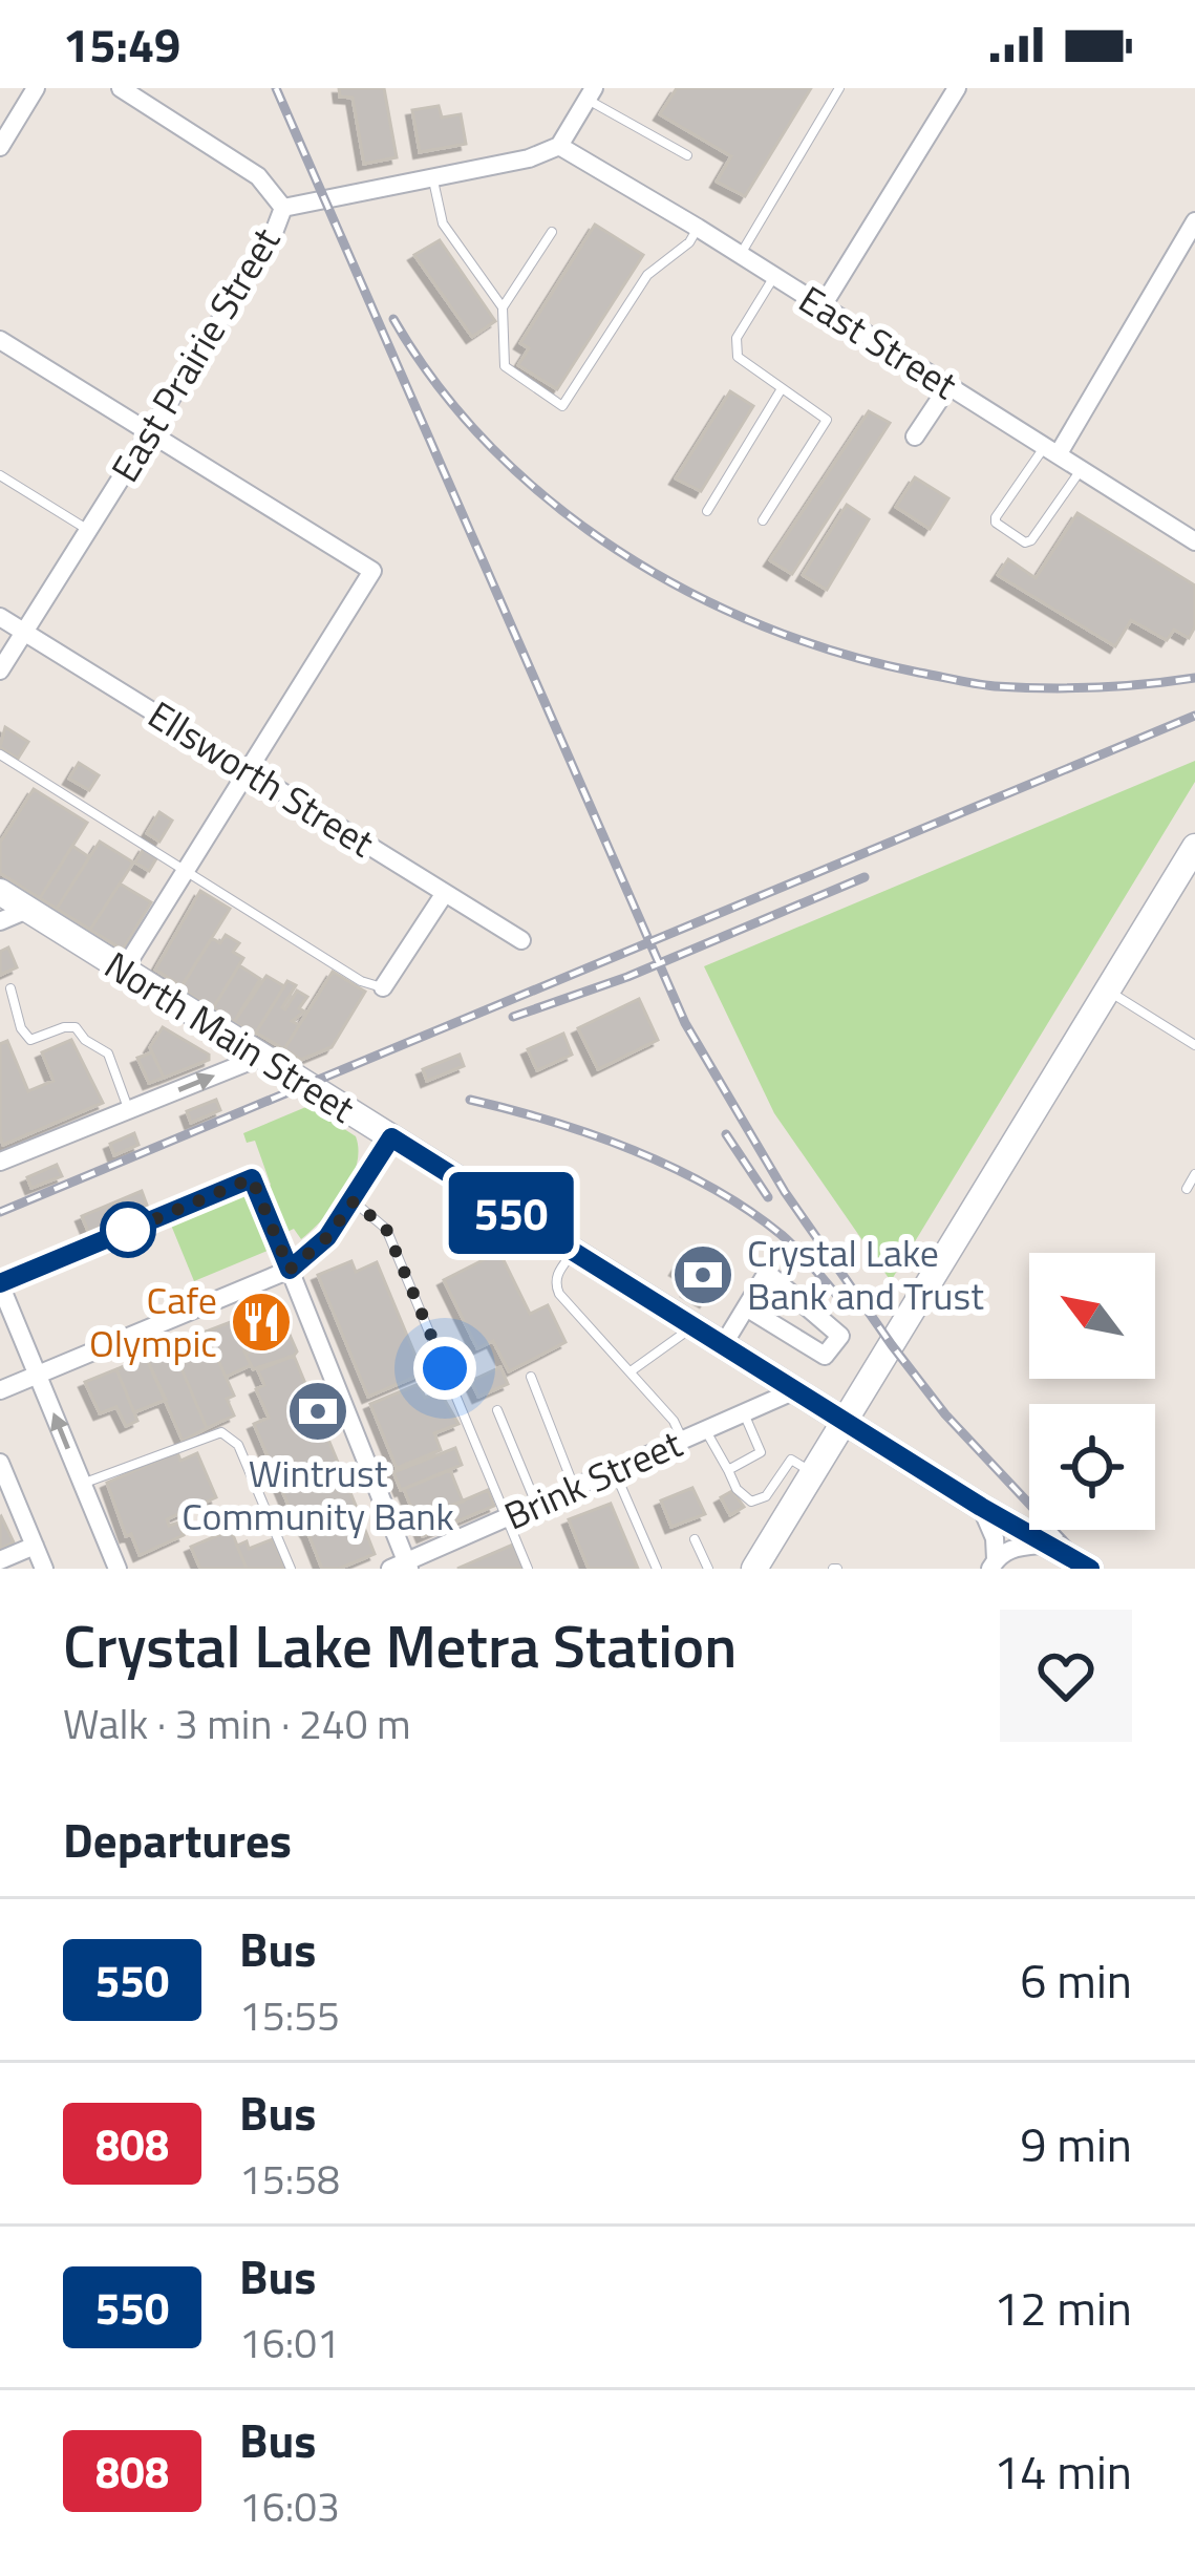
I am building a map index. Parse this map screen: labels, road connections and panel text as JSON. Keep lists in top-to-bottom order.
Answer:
{
  "streets": {
    "street": [
      "East Street",
      "East Prairie Street",
      "Ellsworth Street",
      "North Main Street",
      "Brink Street"
    ]
  },
  "crossings": [
    ["East Street", "East Prairie Street"],
    ["East Prairie Street", "Ellsworth Street"],
    ["North Main Street", "Brink Street"]
  ],
  "places": {
    "bank": ["Crystal Lake Bank and Trust", "Wintrust Community Bank"],
    "restaurant": ["Cafe Olympic"]
  },
  "lines": ["bus line 550"],
  "north": "top left",
  "page": {
    "status": "15:49",
    "on_map": "550",
    "heading": [
      ["Crystal Lake Metra Station", "Walk · 3 min · 240 m"],
      "Departures"
    ],
    "list": [
      {
        "mark": "550",
        "name": "Bus",
        "note": "15:55",
        "value": "6 min"
      },
      {
        "mark": "808",
        "name": "Bus",
        "note": "15:58",
        "value": "9 min"
      },
      {
        "mark": "550",
        "name": "Bus",
        "note": "16:01",
        "value": "12 min"
      },
      {
        "mark": "808",
        "name": "Bus",
        "note": "16:03",
        "value": "14 min"
      }
    ]
  }
}
